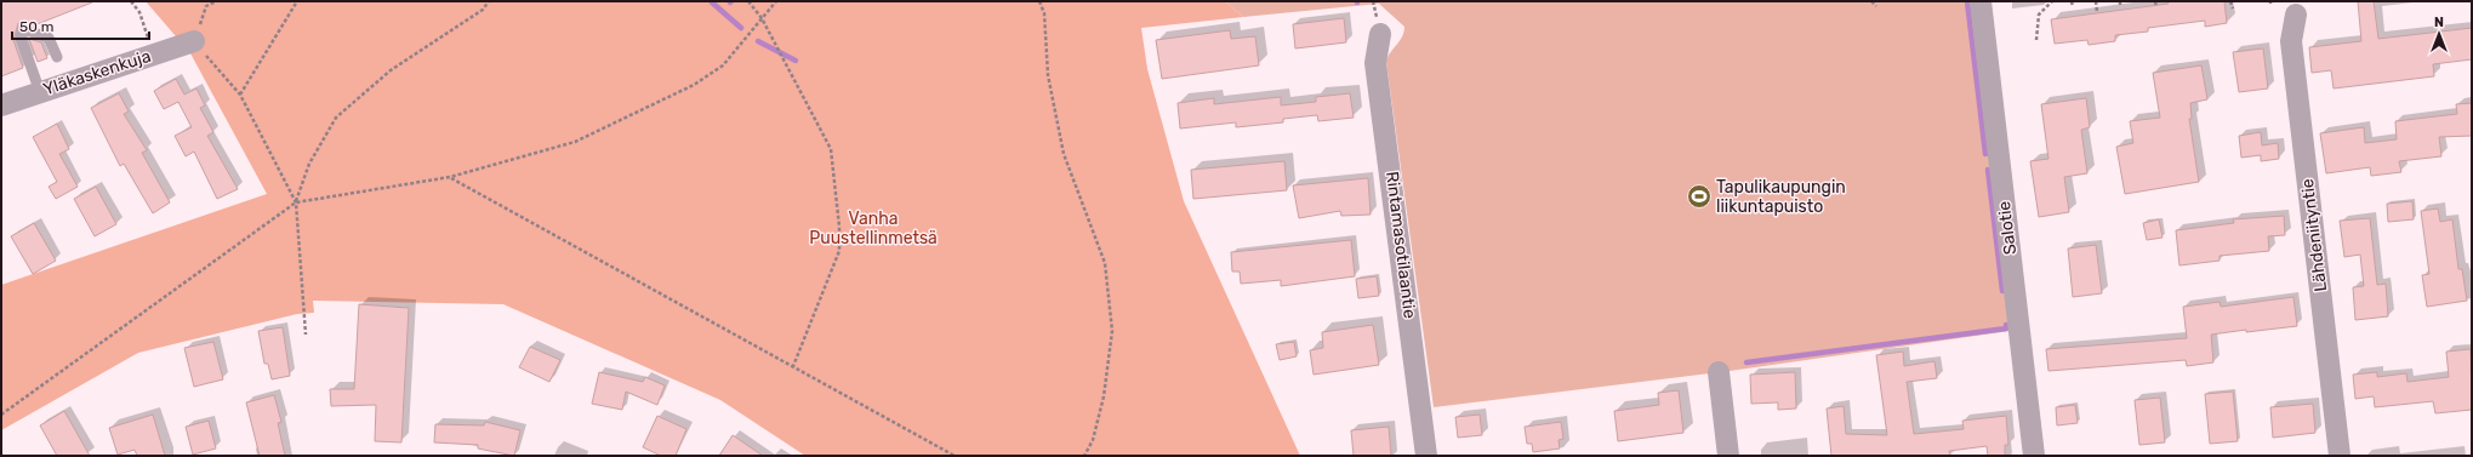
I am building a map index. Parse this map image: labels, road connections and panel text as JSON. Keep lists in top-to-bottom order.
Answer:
{
  "streets": {
    "street": [
      "Yläkaskenkuja",
      "Salotie",
      "Lähdeniityntie",
      "Rintamasotilaantie"
    ]
  },
  "parks": ["Vanha Puustellinmetsä"],
  "places": {
    "sports": ["Tapulikaupungin liikuntapuisto"]
  },
  "scale_bar": "50 m",
  "north": "top"
}
